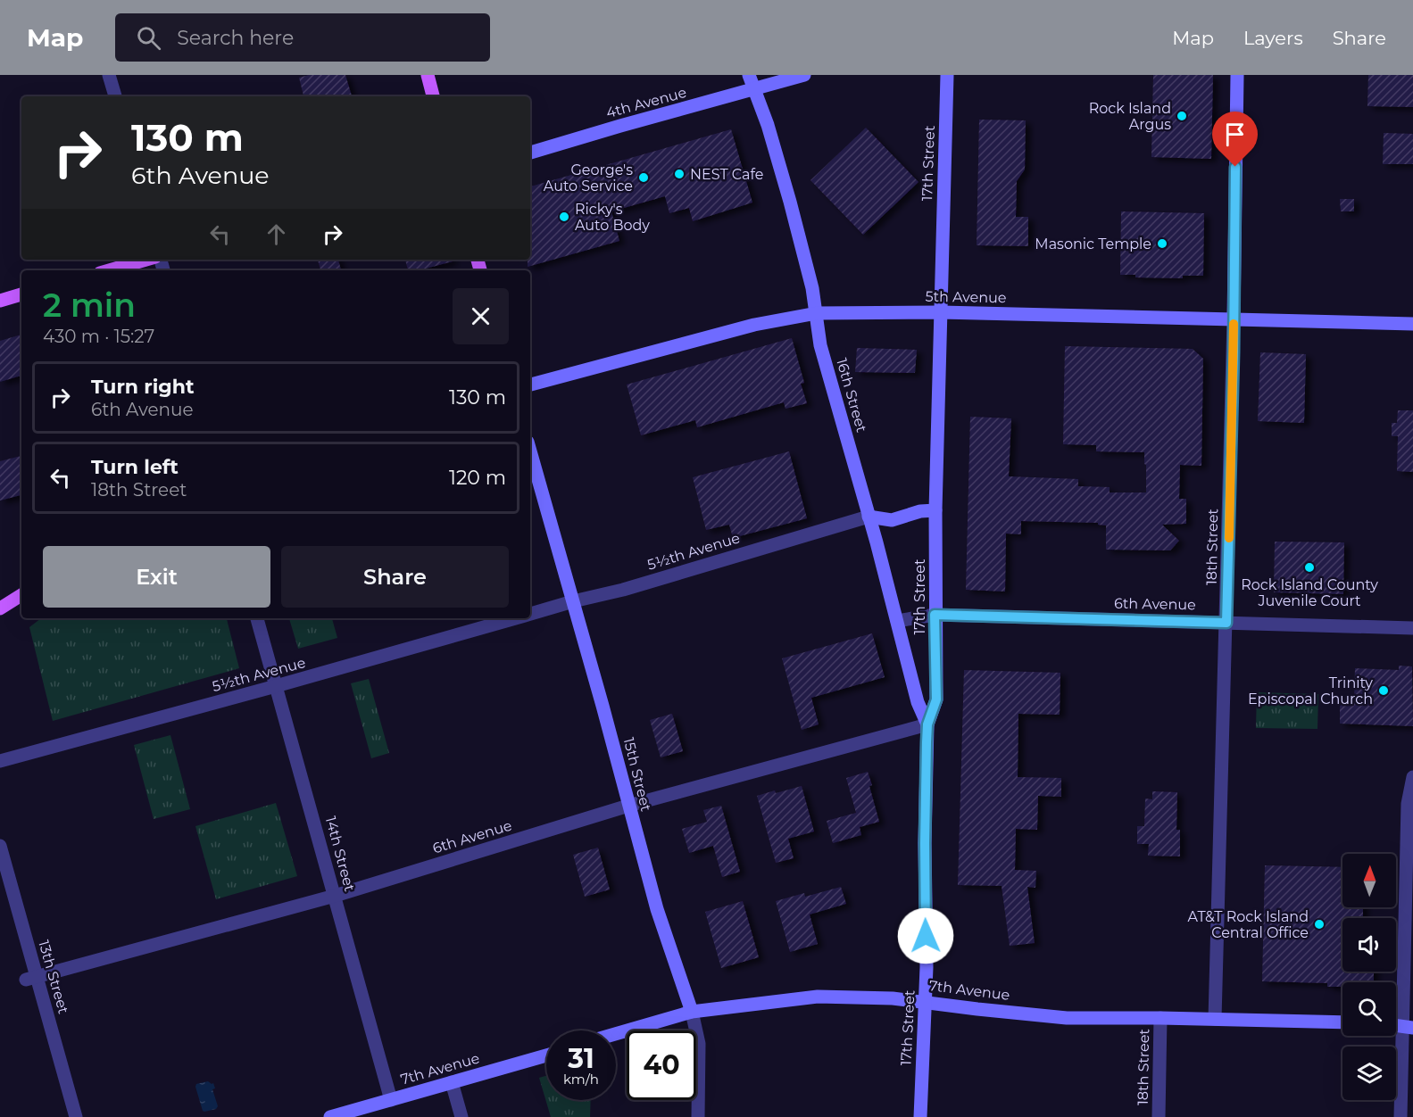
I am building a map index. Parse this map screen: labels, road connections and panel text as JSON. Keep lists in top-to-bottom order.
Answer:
{
  "streets": {
    "street": [
      "4th Avenue",
      "17th Street",
      "5th Avenue",
      "16th Street",
      "18th Street",
      "5½th Avenue",
      "6th Avenue",
      "15th Street",
      "14th Street",
      "13th Street",
      "7th Avenue"
    ]
  },
  "crossings": [
    ["4th Avenue", "16th Street"],
    ["17th Street", "5th Avenue"],
    ["17th Street", "16th Street"],
    ["17th Street", "6th Avenue"],
    ["17th Street", "7th Avenue"],
    ["5th Avenue", "16th Street"],
    ["5th Avenue", "18th Street"],
    ["16th Street", "5½th Avenue"],
    ["16th Street", "6th Avenue"],
    ["18th Street", "6th Avenue"],
    ["18th Street", "7th Avenue"],
    ["5½th Avenue", "15th Street"],
    ["5½th Avenue", "14th Street"],
    ["6th Avenue", "15th Street"],
    ["6th Avenue", "14th Street"],
    ["6th Avenue", "13th Street"],
    ["15th Street", "7th Avenue"],
    ["14th Street", "7th Avenue"]
  ],
  "places": [
    "Rock Island Argus",
    "NEST Cafe",
    "George's Auto Service",
    "Ricky's Auto Body",
    "Masonic Temple",
    "Rock Island County Juvenile Court",
    "Trinity Episcopal Church",
    "AT&T Rock Island Central Office"
  ],
  "north": "top",
  "page": {
    "header": "Map",
    "search": "Search here",
    "nav": ["Map", "Layers", "Share"],
    "turn": ["130 m", "6th Avenue"],
    "heading": ["2 min", "430 m · 15:27"],
    "list": [
      {
        "name": "Turn right",
        "note": "6th Avenue",
        "value": "130 m"
      },
      {
        "name": "Turn left",
        "note": "18th Street",
        "value": "120 m"
      }
    ],
    "buttons": ["Exit", "Share"],
    "speed": "31 km/h",
    "limit": "40"
  }
}
